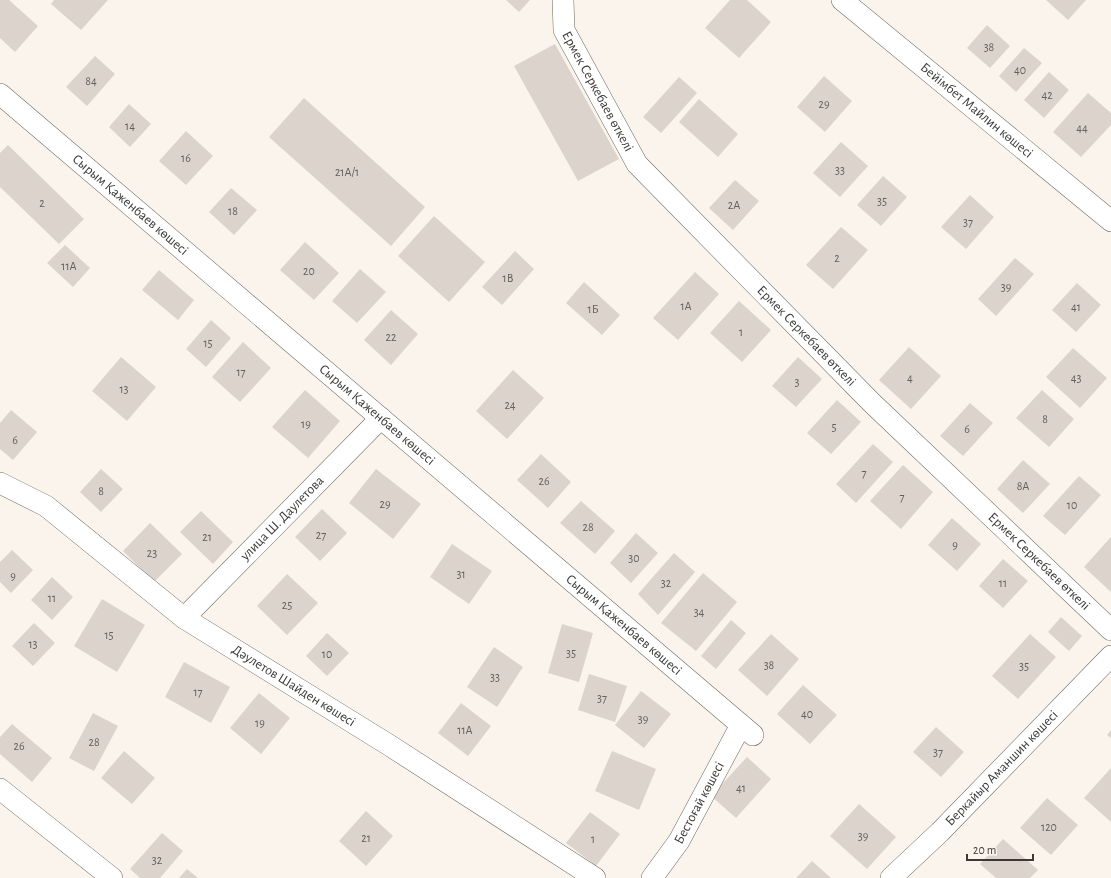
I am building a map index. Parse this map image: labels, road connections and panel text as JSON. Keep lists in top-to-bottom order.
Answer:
{
  "streets": {
    "street": [
      "Ермек Серкебаев өткелі",
      "Бейімбет Майлин көшесі",
      "Сырым Қаженбаев көшесі",
      "улица Ш. Даулетова",
      "Дәулетов Шайден көшесі",
      "Беркайыр Аманшин көшесі",
      "Бестоғай көшесі"
    ]
  },
  "crossings": [
    ["Сырым Қаженбаев көшесі", "улица Ш. Даулетова"],
    ["Сырым Қаженбаев көшесі", "Бестоғай көшесі"],
    ["улица Ш. Даулетова", "Дәулетов Шайден көшесі"]
  ],
  "house_numbers": [
    "38",
    "40",
    "84",
    "42",
    "29",
    "14",
    "44",
    "16",
    "33",
    "21А/1",
    "35",
    "2",
    "2А",
    "18",
    "37",
    "2",
    "11А",
    "20",
    "1В",
    "39",
    "1А",
    "41",
    "1Б",
    "1",
    "22",
    "15",
    "17",
    "4",
    "43",
    "3",
    "13",
    "24",
    "8",
    "19",
    "5",
    "6",
    "6",
    "7",
    "26",
    "8А",
    "8",
    "7",
    "29",
    "10",
    "28",
    "27",
    "21",
    "9",
    "23",
    "30",
    "31",
    "9",
    "32",
    "11",
    "11",
    "25",
    "34",
    "15",
    "13",
    "35",
    "10",
    "38",
    "35",
    "33",
    "17",
    "37",
    "40",
    "39",
    "19",
    "11А",
    "28",
    "26",
    "37",
    "41",
    "120",
    "39",
    "21",
    "1",
    "32"
  ],
  "scale_bar": "20 m"
}
